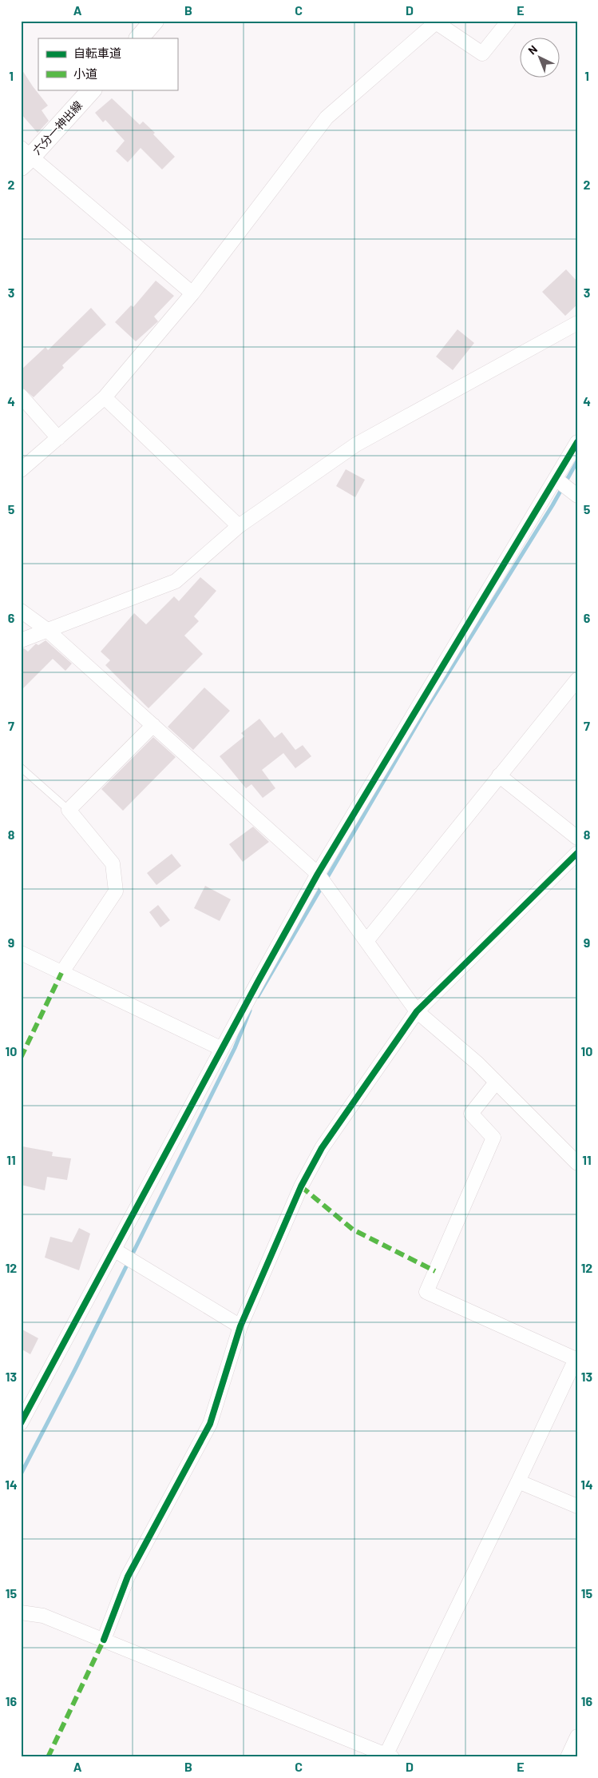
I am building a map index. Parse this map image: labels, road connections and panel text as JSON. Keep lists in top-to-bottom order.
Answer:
{
  "streets": {
    "main road": ["六分一神出線"]
  },
  "legend": ["自転車道", "小道"],
  "north": "top left",
  "grid": {
    "columns": [
      "A",
      "B",
      "C",
      "D",
      "E"
    ],
    "rows": [
      "1",
      "2",
      "3",
      "4",
      "5",
      "6",
      "7",
      "8",
      "9",
      "10",
      "11",
      "12",
      "13",
      "14",
      "15",
      "16"
    ]
  }
}
